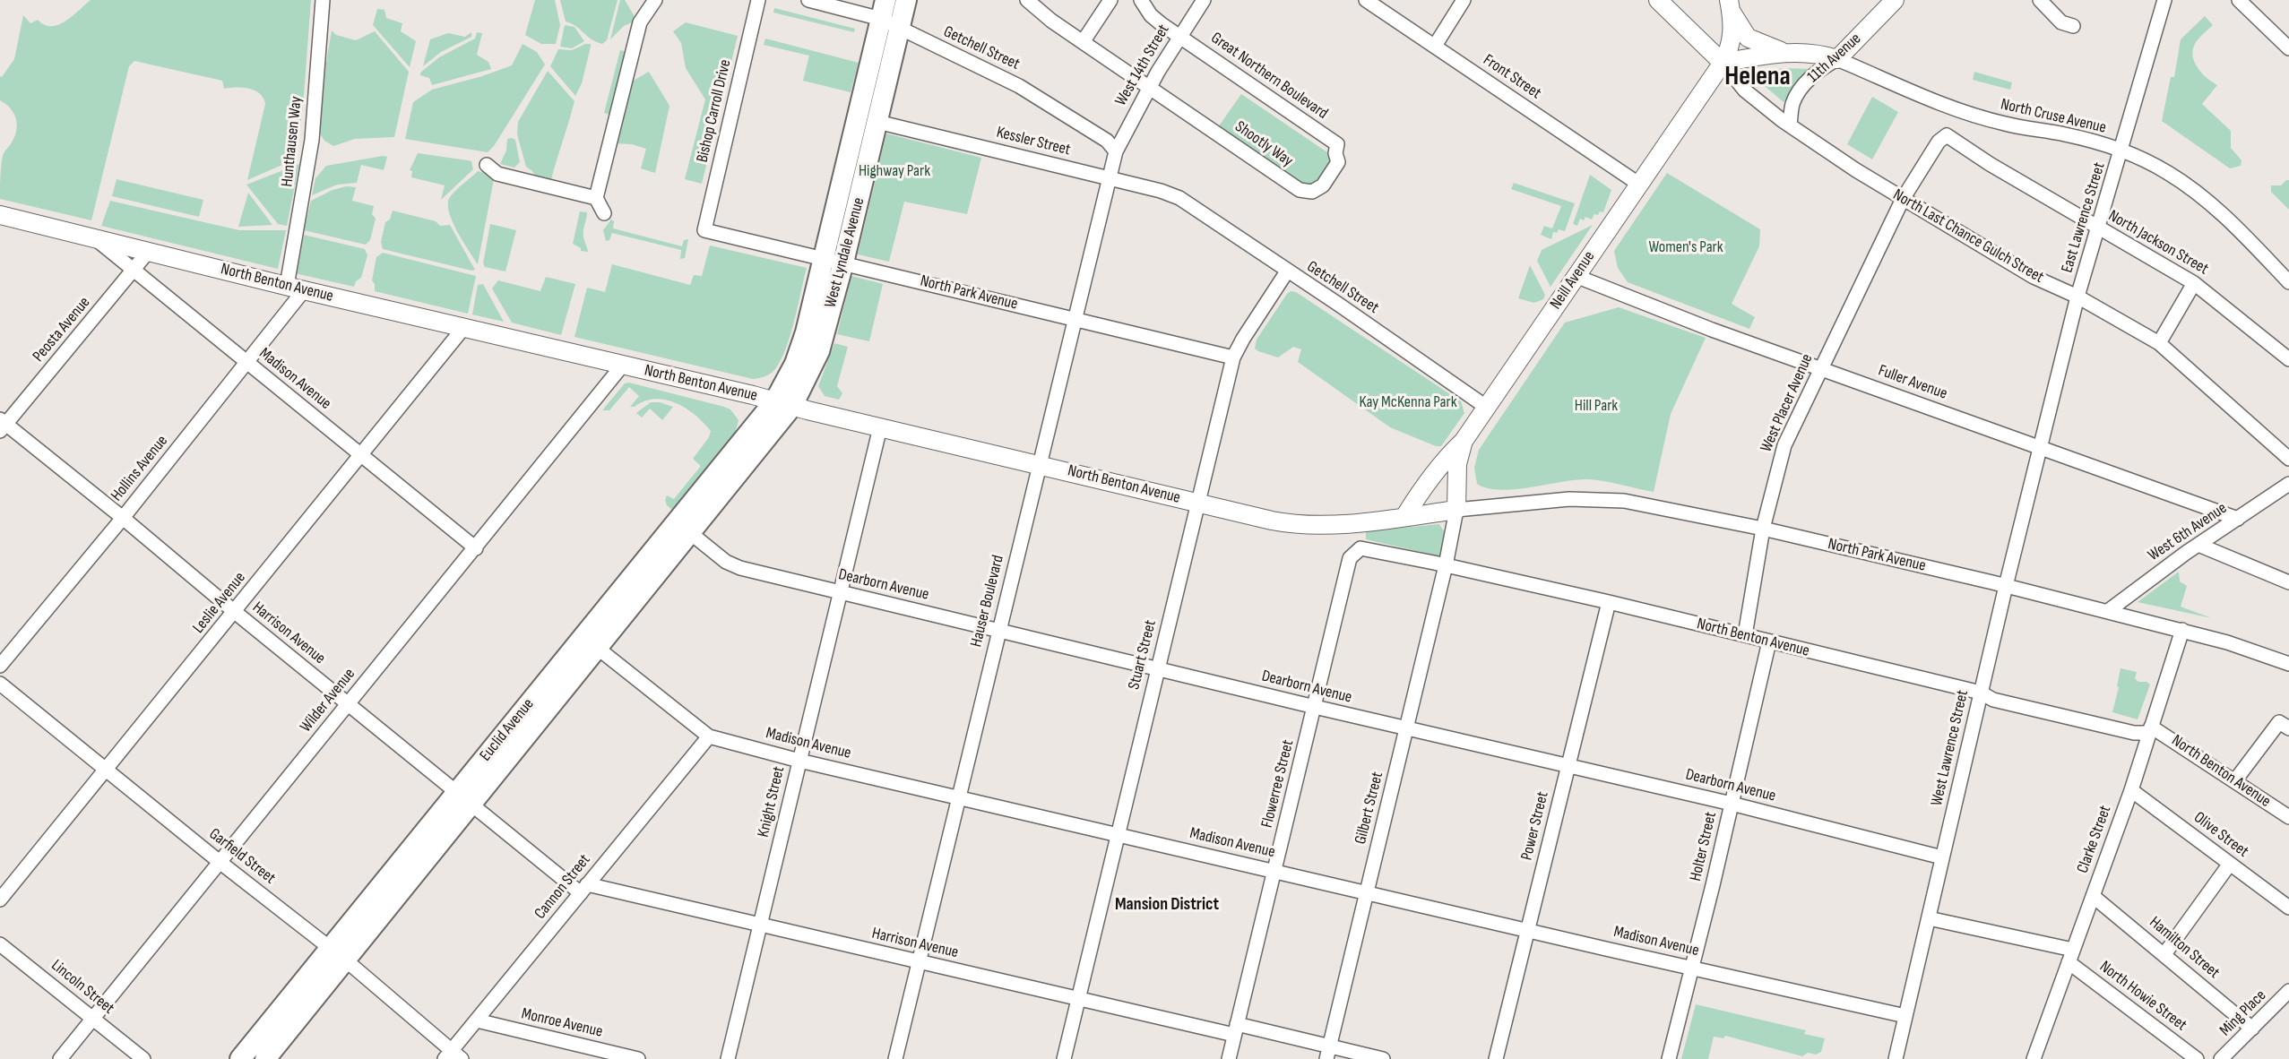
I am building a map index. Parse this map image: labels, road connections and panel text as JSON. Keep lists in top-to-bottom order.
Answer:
{
  "streets": {
    "highway": ["West Lyndale Avenue", "Euclid Avenue"],
    "main road": [
      "11th Avenue",
      "North Last Chance Gulch Street",
      "Neill Avenue",
      "North Benton Avenue",
      "North Park Avenue"
    ],
    "street": [
      "Getchell Street",
      "West 14th Street",
      "Great Northern Boulevard",
      "Front Street",
      "Bishop Carroll Drive",
      "North Cruse Avenue",
      "Hunthausen Way",
      "Kessler Street",
      "Shootly Way",
      "East Lawrence Street",
      "North Jackson Street",
      "Peosta Avenue",
      "Madison Avenue",
      "Fuller Avenue",
      "West Placer Avenue",
      "Hollins Avenue",
      "West 6th Avenue",
      "Dearborn Avenue",
      "Hauser Boulevard",
      "Leslie Avenue",
      "Harrison Avenue",
      "Stuart Street",
      "Wilder Avenue",
      "West Lawrence Street",
      "Flowerree Street",
      "Knight Street",
      "Gilbert Street",
      "Power Street",
      "Olive Street",
      "Clarke Street",
      "Holter Street",
      "Garfield Street",
      "Cannon Street",
      "Hamilton Street",
      "Lincoln Street",
      "North Howie Street",
      "Ming Place",
      "Monroe Avenue"
    ]
  },
  "crossings": [
    ["Getchell Street", "West 14th Street"],
    ["Getchell Street", "Kessler Street"],
    ["Getchell Street", "West Lyndale Avenue"],
    ["Getchell Street", "Neill Avenue"],
    ["Getchell Street", "Hauser Boulevard"],
    ["Getchell Street", "Stuart Street"],
    ["11th Avenue", "North Cruse Avenue"],
    ["11th Avenue", "North Last Chance Gulch Street"],
    ["West 14th Street", "Great Northern Boulevard"],
    ["West 14th Street", "Shootly Way"],
    ["West 14th Street", "Hauser Boulevard"],
    ["Great Northern Boulevard", "Shootly Way"],
    ["Front Street", "Neill Avenue"],
    ["Bishop Carroll Drive", "North Park Avenue"],
    ["North Cruse Avenue", "East Lawrence Street"],
    ["Hunthausen Way", "North Benton Avenue"],
    ["Hunthausen Way", "Hollins Avenue"],
    ["Kessler Street", "West Lyndale Avenue"],
    ["Kessler Street", "Hauser Boulevard"],
    ["East Lawrence Street", "North Last Chance Gulch Street"],
    ["East Lawrence Street", "North Jackson Street"],
    ["East Lawrence Street", "Fuller Avenue"],
    ["East Lawrence Street", "West Lawrence Street"],
    ["North Last Chance Gulch Street", "Neill Avenue"],
    ["North Last Chance Gulch Street", "West Placer Avenue"],
    ["North Jackson Street", "West Placer Avenue"],
    ["West Lyndale Avenue", "North Benton Avenue"],
    ["West Lyndale Avenue", "North Park Avenue"],
    ["West Lyndale Avenue", "Euclid Avenue"],
    ["Neill Avenue", "North Park Avenue"],
    ["Neill Avenue", "Fuller Avenue"],
    ["North Benton Avenue", "North Park Avenue"],
    ["North Benton Avenue", "Peosta Avenue"],
    ["North Benton Avenue", "Madison Avenue"],
    ["North Benton Avenue", "West Placer Avenue"],
    ["North Benton Avenue", "Hollins Avenue"],
    ["North Benton Avenue", "Hauser Boulevard"],
    ["North Benton Avenue", "Leslie Avenue"],
    ["North Benton Avenue", "Stuart Street"],
    ["North Benton Avenue", "Wilder Avenue"],
    ["North Benton Avenue", "Euclid Avenue"],
    ["North Benton Avenue", "West Lawrence Street"],
    ["North Benton Avenue", "Flowerree Street"],
    ["North Benton Avenue", "Knight Street"],
    ["North Benton Avenue", "Gilbert Street"],
    ["North Benton Avenue", "Power Street"],
    ["North Benton Avenue", "Clarke Street"],
    ["North Benton Avenue", "Holter Street"],
    ["North Park Avenue", "West Placer Avenue"],
    ["North Park Avenue", "West 6th Avenue"],
    ["North Park Avenue", "Hauser Boulevard"],
    ["North Park Avenue", "Stuart Street"],
    ["North Park Avenue", "West Lawrence Street"],
    ["North Park Avenue", "Clarke Street"],
    ["Peosta Avenue", "Madison Avenue"],
    ["Peosta Avenue", "Harrison Avenue"],
    ["Madison Avenue", "Hollins Avenue"],
    ["Madison Avenue", "Hauser Boulevard"],
    ["Madison Avenue", "Leslie Avenue"],
    ["Madison Avenue", "Stuart Street"],
    ["Madison Avenue", "Wilder Avenue"],
    ["Madison Avenue", "Euclid Avenue"],
    ["Madison Avenue", "West Lawrence Street"],
    ["Madison Avenue", "Flowerree Street"],
    ["Madison Avenue", "Knight Street"],
    ["Madison Avenue", "Gilbert Street"],
    ["Madison Avenue", "Power Street"],
    ["Madison Avenue", "Holter Street"],
    ["Madison Avenue", "Cannon Street"],
    ["Fuller Avenue", "West Placer Avenue"],
    ["Fuller Avenue", "West 6th Avenue"],
    ["Fuller Avenue", "West Lawrence Street"],
    ["Hollins Avenue", "Harrison Avenue"],
    ["Dearborn Avenue", "Hauser Boulevard"],
    ["Dearborn Avenue", "Stuart Street"],
    ["Dearborn Avenue", "Euclid Avenue"],
    ["Dearborn Avenue", "West Lawrence Street"],
    ["Dearborn Avenue", "Flowerree Street"],
    ["Dearborn Avenue", "Knight Street"],
    ["Dearborn Avenue", "Gilbert Street"],
    ["Dearborn Avenue", "Power Street"],
    ["Dearborn Avenue", "Holter Street"],
    ["Hauser Boulevard", "Harrison Avenue"],
    ["Leslie Avenue", "Harrison Avenue"],
    ["Leslie Avenue", "Garfield Street"],
    ["Harrison Avenue", "Stuart Street"],
    ["Harrison Avenue", "Wilder Avenue"],
    ["Harrison Avenue", "Euclid Avenue"],
    ["Harrison Avenue", "Flowerree Street"],
    ["Harrison Avenue", "Knight Street"],
    ["Harrison Avenue", "Gilbert Street"],
    ["Harrison Avenue", "Cannon Street"],
    ["Wilder Avenue", "Garfield Street"],
    ["Wilder Avenue", "Lincoln Street"],
    ["Euclid Avenue", "Garfield Street"],
    ["West Lawrence Street", "North Howie Street"],
    ["Olive Street", "Clarke Street"],
    ["Clarke Street", "Hamilton Street"],
    ["Clarke Street", "North Howie Street"],
    ["Garfield Street", "Cannon Street"],
    ["Cannon Street", "Monroe Avenue"],
    ["Hamilton Street", "Ming Place"]
  ],
  "districts": ["Helena", "Mansion District"],
  "parks": [
    "Highway Park",
    "Women's Park",
    "Kay McKenna Park",
    "Hill Park"
  ]
}
